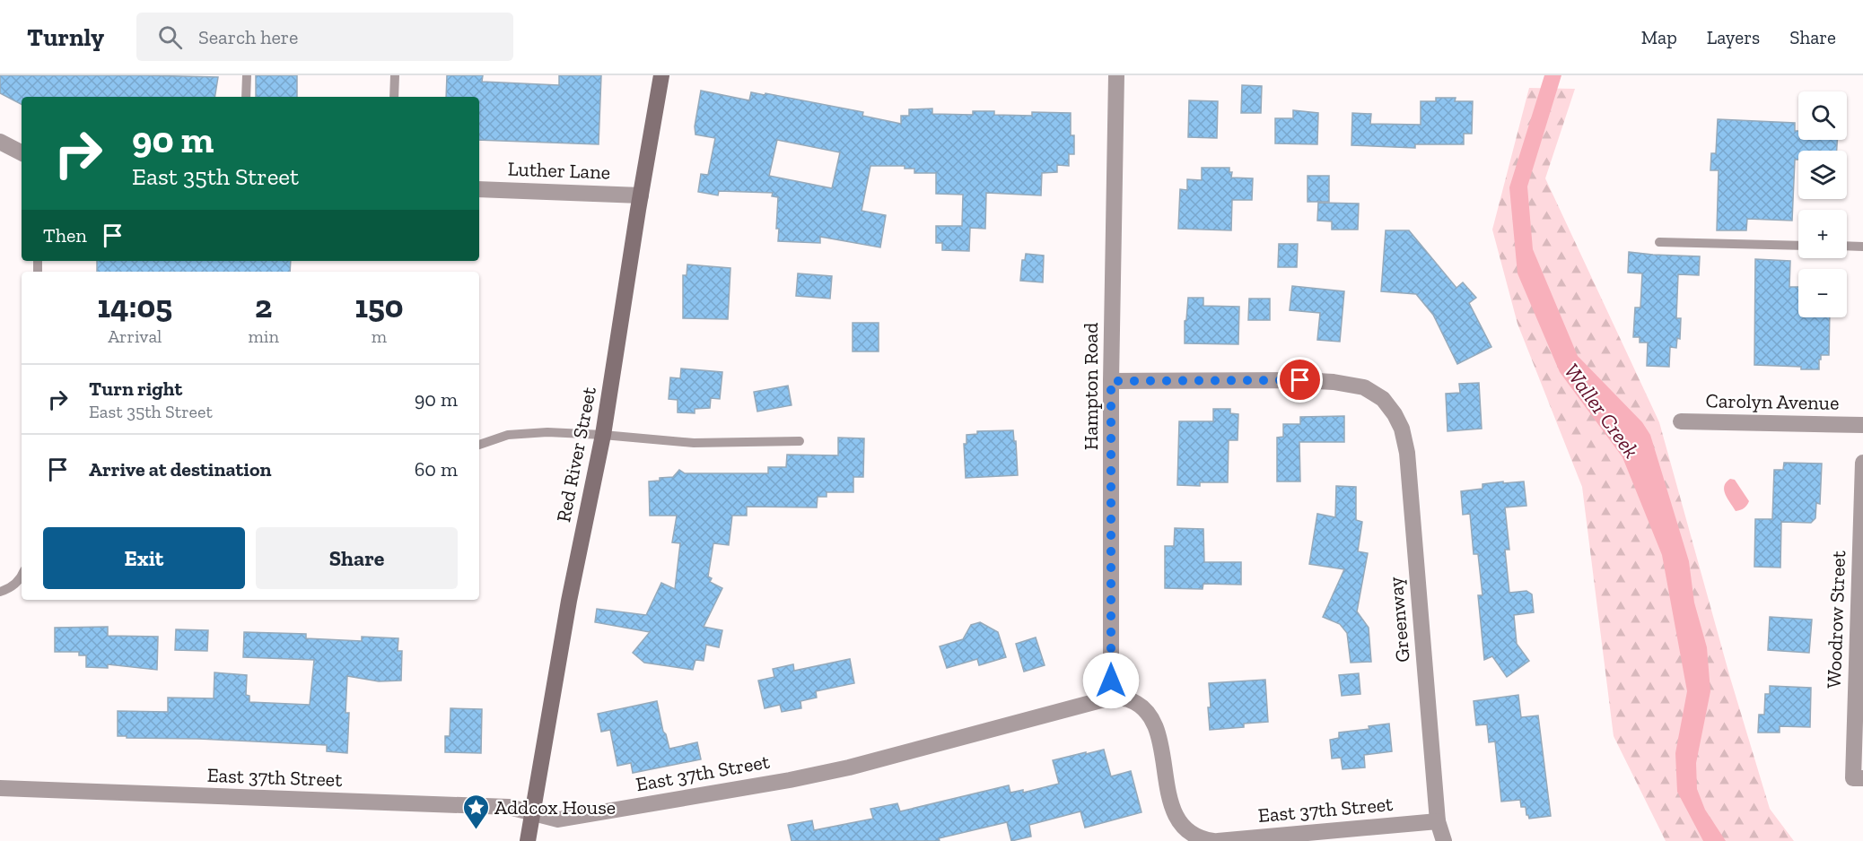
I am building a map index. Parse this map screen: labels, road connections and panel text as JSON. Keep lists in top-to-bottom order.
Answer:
{
  "streets": {
    "main road": ["Red River Street"],
    "street": [
      "Luther Lane",
      "Hampton Road",
      "Carolyn Avenue",
      "Greenway",
      "Woodrow Street",
      "East 37th Street"
    ]
  },
  "crossings": [
    ["Luther Lane", "Red River Street"],
    ["Hampton Road", "Greenway"],
    ["Hampton Road", "East 37th Street"],
    ["Red River Street", "East 37th Street"],
    ["Greenway", "East 37th Street"]
  ],
  "water": ["Waller Creek"],
  "places": {
    "place": ["Addcox House"]
  },
  "page": {
    "header": "Turnly",
    "search": "Search here",
    "nav": ["Map", "Layers", "Share"],
    "map_buttons": ["+", "−"],
    "turn": ["90 m", "East 35th Street"],
    "then": "Then",
    "eta": [
      "14:05",
      "Arrival",
      "2",
      "min",
      "150",
      "m"
    ],
    "list": [
      {
        "name": "Turn right",
        "note": "East 35th Street",
        "value": "90 m"
      },
      {
        "name": "Arrive at destination",
        "value": "60 m"
      }
    ],
    "buttons": ["Exit", "Share"]
  }
}
